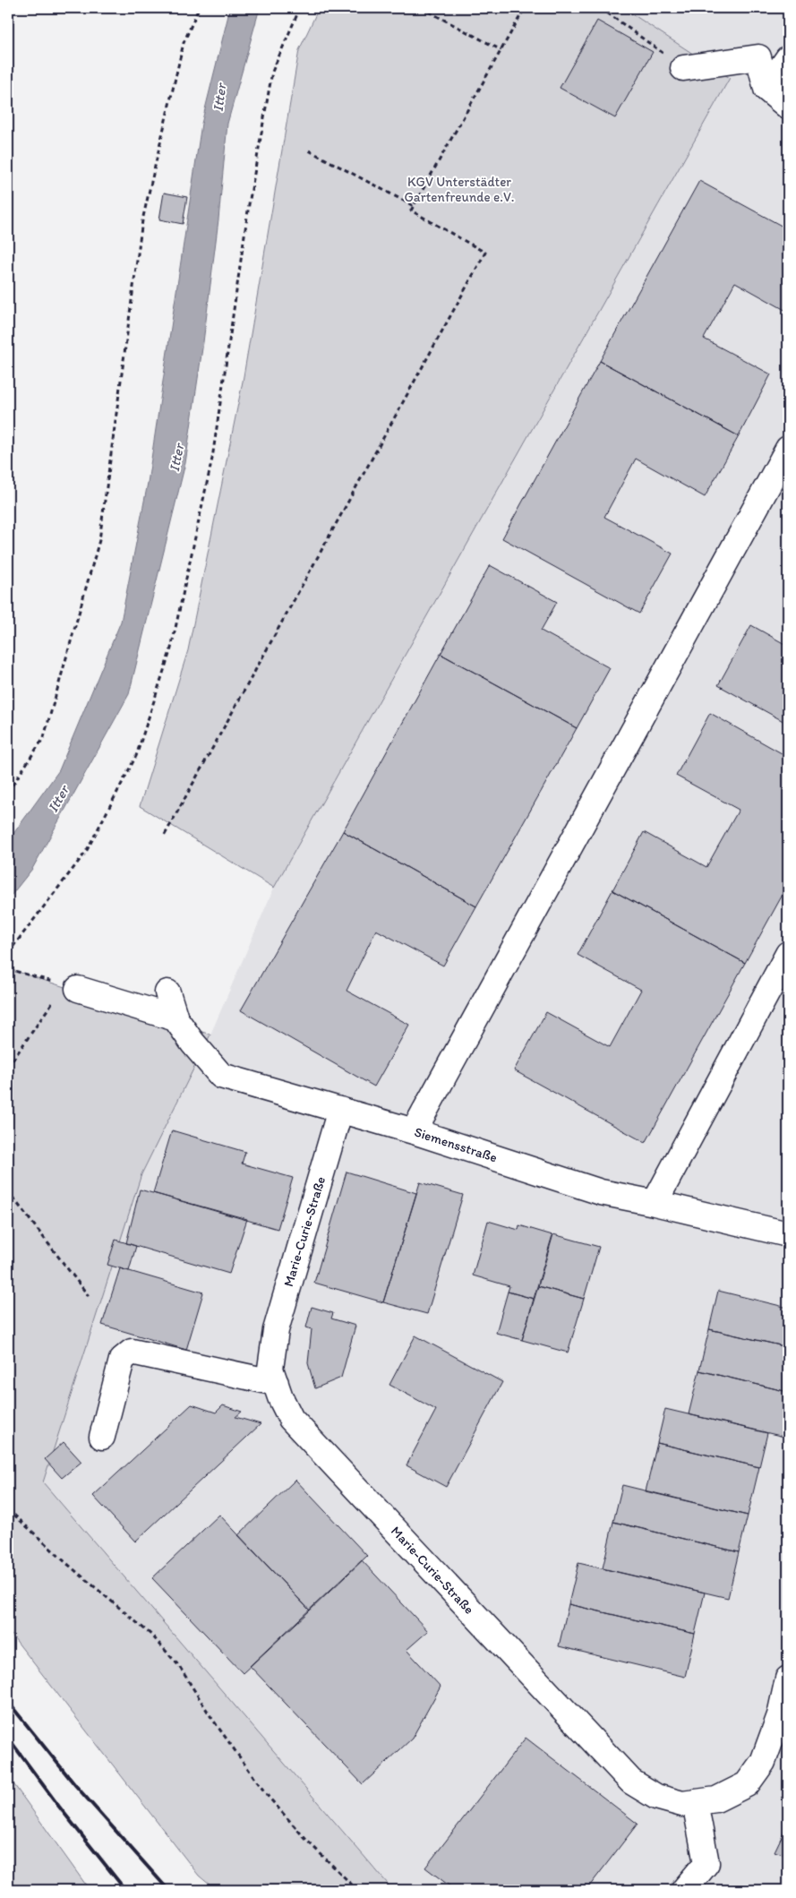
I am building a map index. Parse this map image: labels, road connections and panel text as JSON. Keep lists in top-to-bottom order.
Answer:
{
  "streets": {
    "street": ["Siemensstraße", "Marie-Curie-Straße"]
  },
  "crossings": [
    ["Siemensstraße", "Marie-Curie-Straße"]
  ],
  "water": ["Itter"],
  "parks": ["KGV Unterstädter Gartenfreunde e.V."]
}
